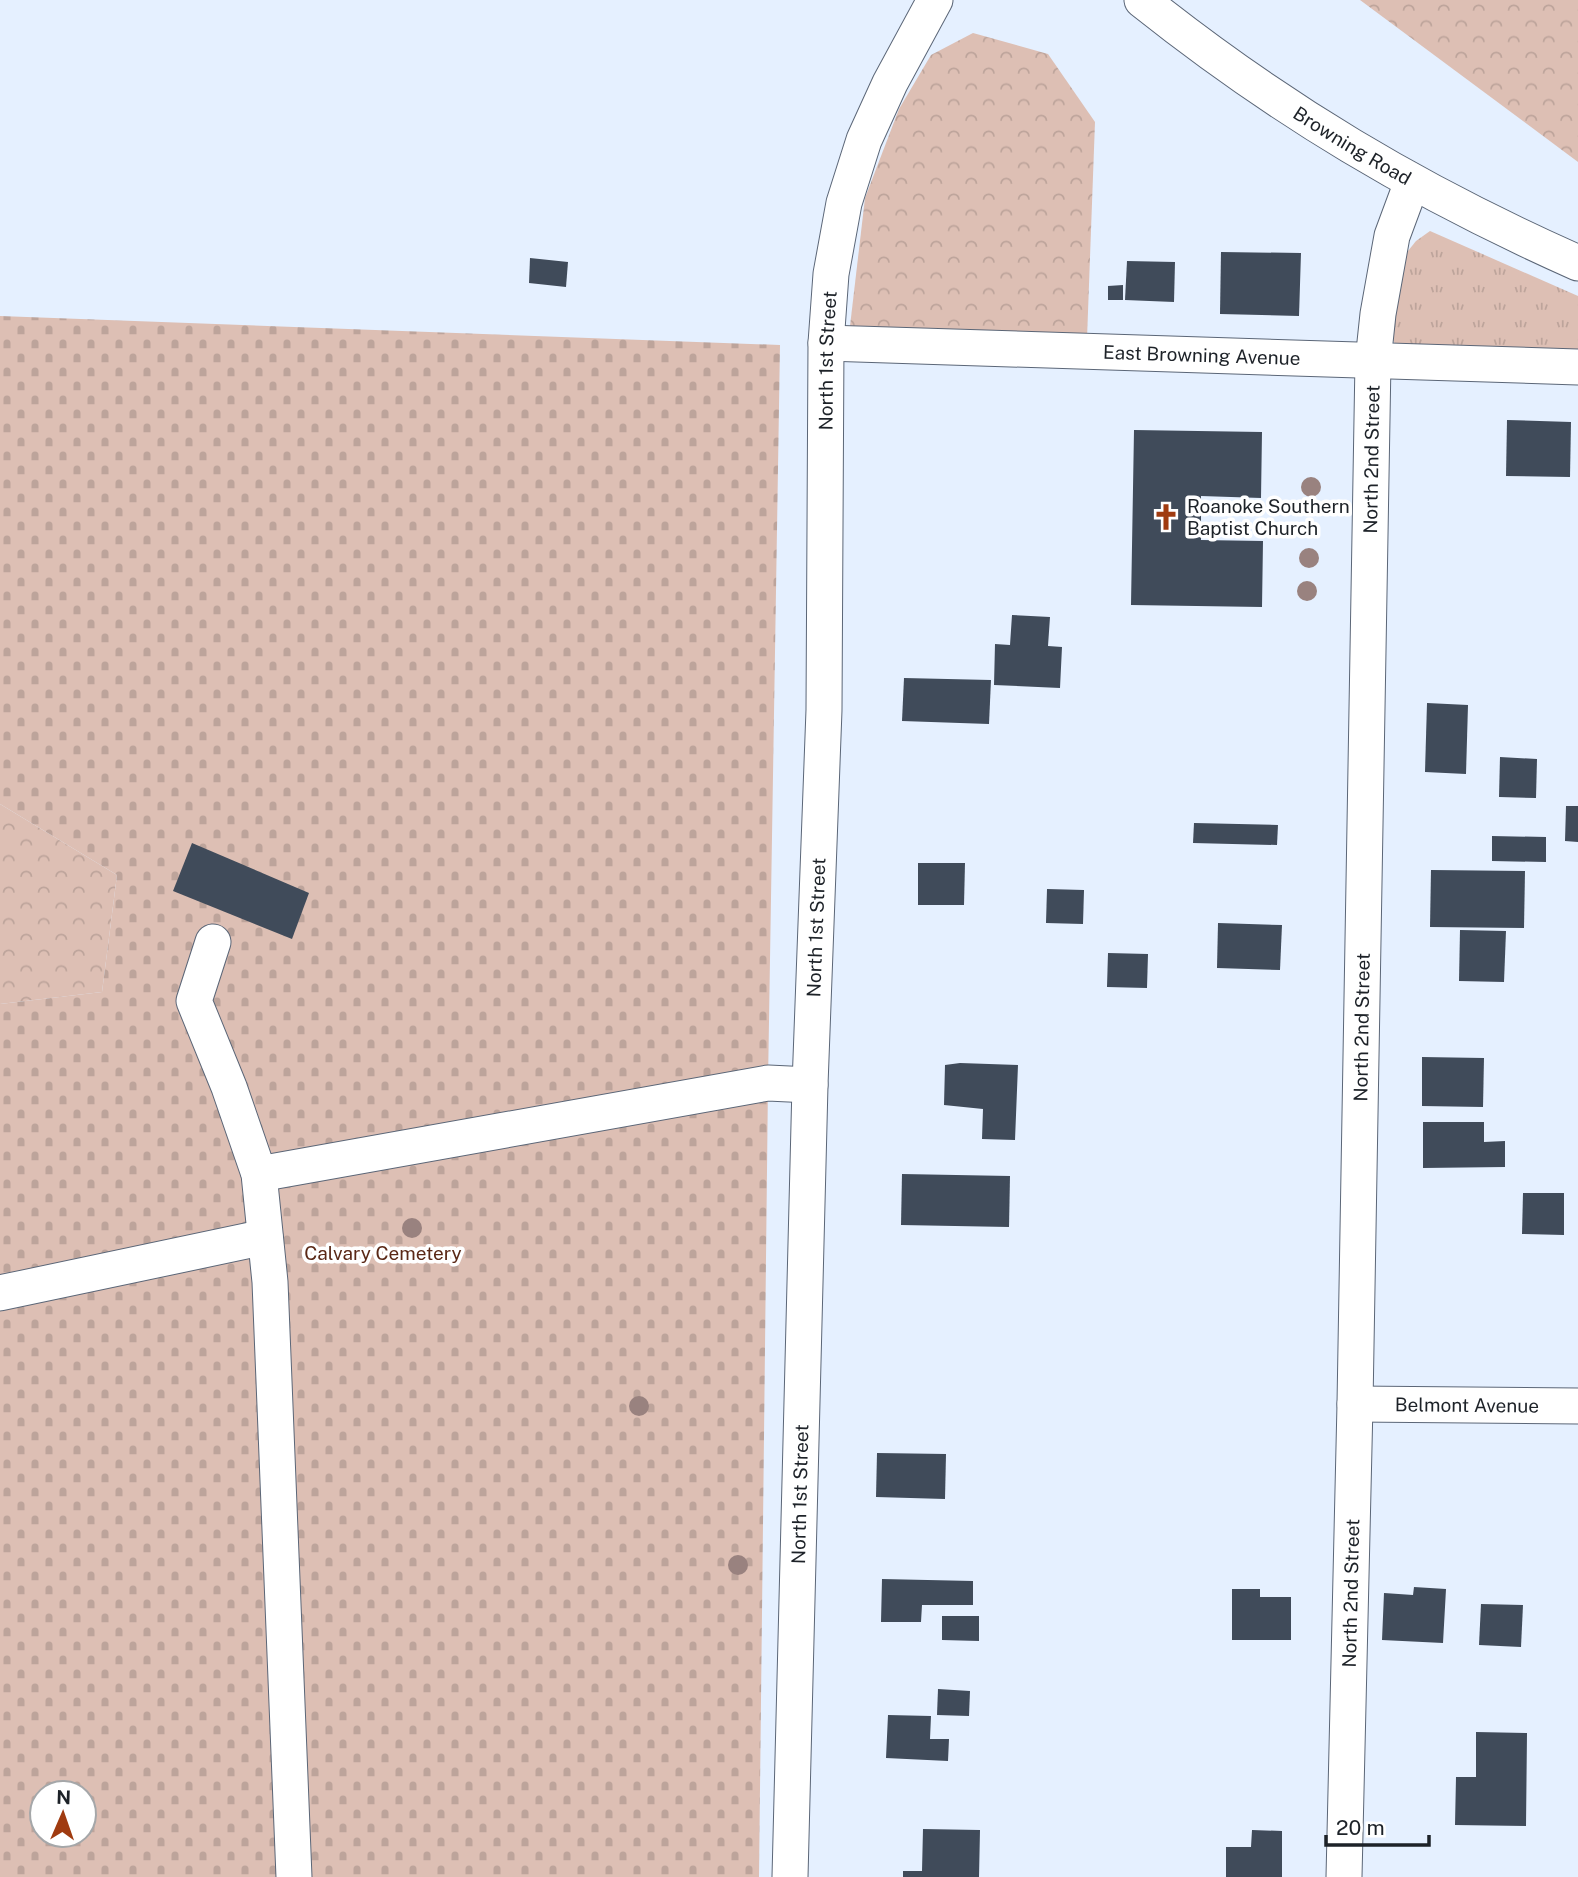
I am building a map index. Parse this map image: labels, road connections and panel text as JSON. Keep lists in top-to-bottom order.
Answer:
{
  "streets": {
    "street": [
      "Browning Road",
      "East Browning Avenue",
      "North 1st Street",
      "North 2nd Street",
      "Belmont Avenue"
    ]
  },
  "crossings": [
    ["Browning Road", "North 2nd Street"],
    ["East Browning Avenue", "North 1st Street"],
    ["East Browning Avenue", "North 2nd Street"],
    ["North 2nd Street", "Belmont Avenue"]
  ],
  "parks": ["Calvary Cemetery"],
  "places": {
    "church": ["Roanoke Southern Baptist Church"]
  },
  "scale_bar": "20 m",
  "north": "top"
}
